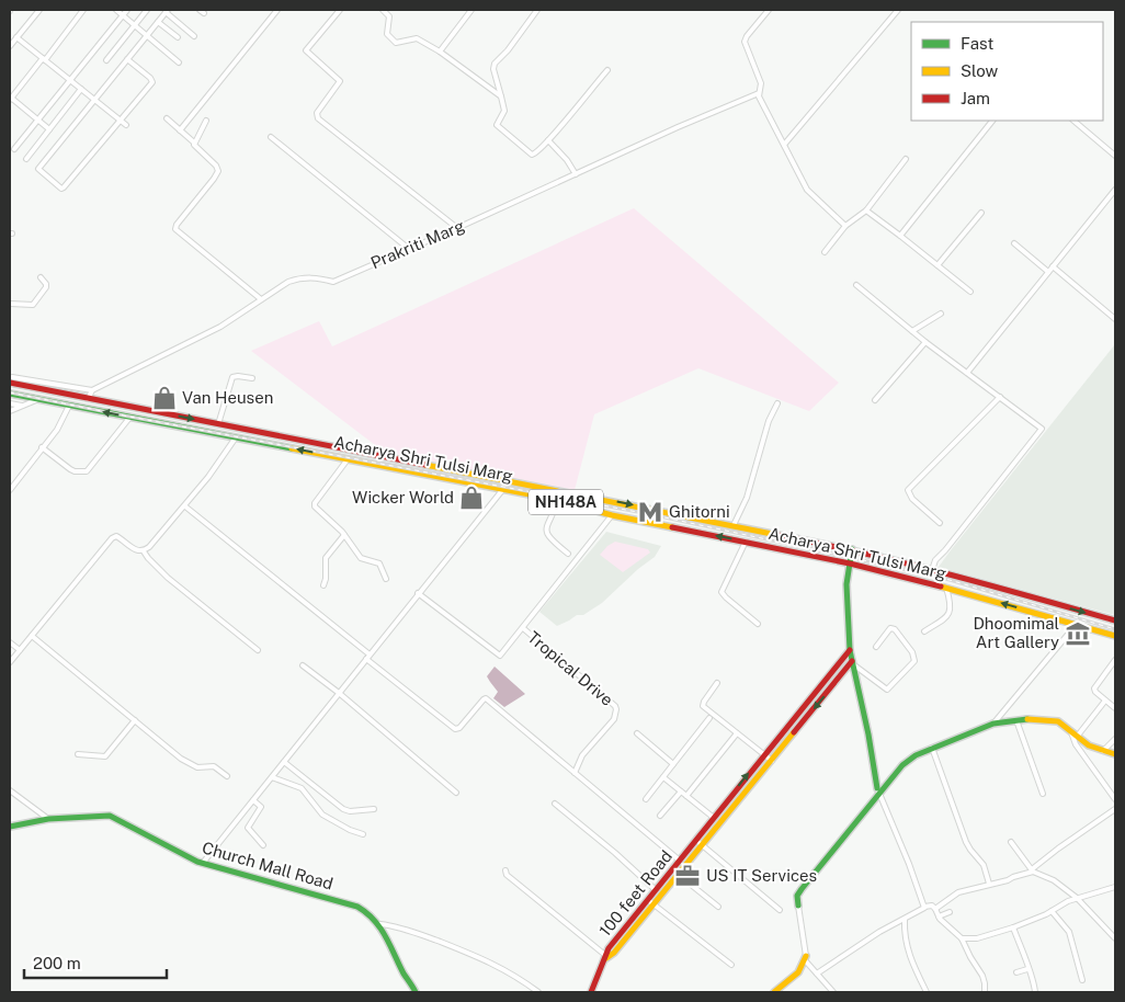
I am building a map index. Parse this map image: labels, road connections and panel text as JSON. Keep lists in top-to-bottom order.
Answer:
{
  "streets": {
    "main road": [
      "Acharya Shri Tulsi Marg",
      "NH148A",
      "Church Mall Road",
      "100 feet Road"
    ],
    "street": ["Prakriti Marg", "Tropical Drive"]
  },
  "crossings": [
    ["Acharya Shri Tulsi Marg", "Tropical Drive"]
  ],
  "places": {
    "shop": ["Van Heusen", "Wicker World"],
    "metro station": ["Ghitorni"],
    "museum": ["Dhoomimal Art Gallery"],
    "office": ["US IT Services"]
  },
  "legend": ["Fast", "Slow", "Jam"],
  "scale_bar": "200 m"
}
